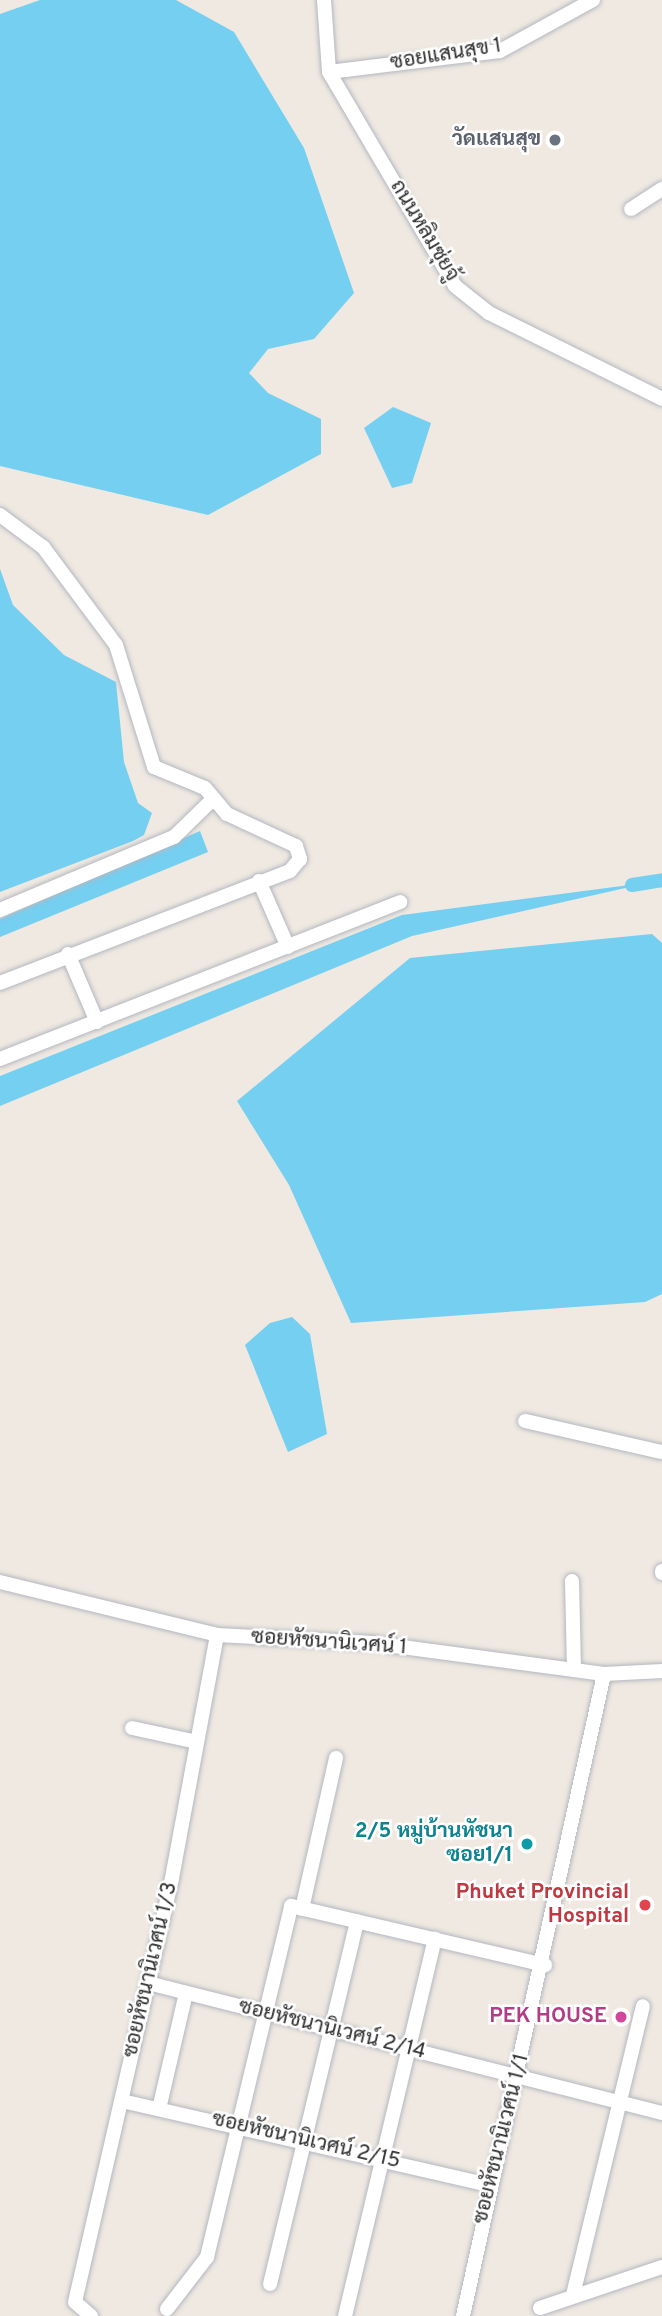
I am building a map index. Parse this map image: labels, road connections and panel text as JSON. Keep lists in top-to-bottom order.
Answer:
{
  "streets": {
    "street": [
      "ซอยแสนสุข 1",
      "ถนนหลิมซุ่ยจู้",
      "ซอยหัชนานิเวศน์ 1",
      "ซอยหัชนานิเวศน์ 1/3",
      "ซอยหัชนานิเวศน์ 2/14",
      "ซอยหัชนานิเวศน์ 1/1",
      "ซอยหัชนานิเวศน์ 2/15"
    ]
  },
  "crossings": [
    ["ซอยแสนสุข 1", "ถนนหลิมซุ่ยจู้"],
    ["ซอยหัชนานิเวศน์ 1", "ซอยหัชนานิเวศน์ 1/3"],
    ["ซอยหัชนานิเวศน์ 1", "ซอยหัชนานิเวศน์ 1/1"],
    ["ซอยหัชนานิเวศน์ 1/3", "ซอยหัชนานิเวศน์ 2/14"],
    ["ซอยหัชนานิเวศน์ 1/3", "ซอยหัชนานิเวศน์ 2/15"],
    ["ซอยหัชนานิเวศน์ 2/14", "ซอยหัชนานิเวศน์ 1/1"],
    ["ซอยหัชนานิเวศน์ 1/1", "ซอยหัชนานิเวศน์ 2/15"]
  ],
  "places": [
    "วัดแสนสุข",
    "2/5 หมู่บ้านหัชนา ซอย1/1",
    "Phuket Provincial Hospital",
    "PEK HOUSE"
  ]
}
